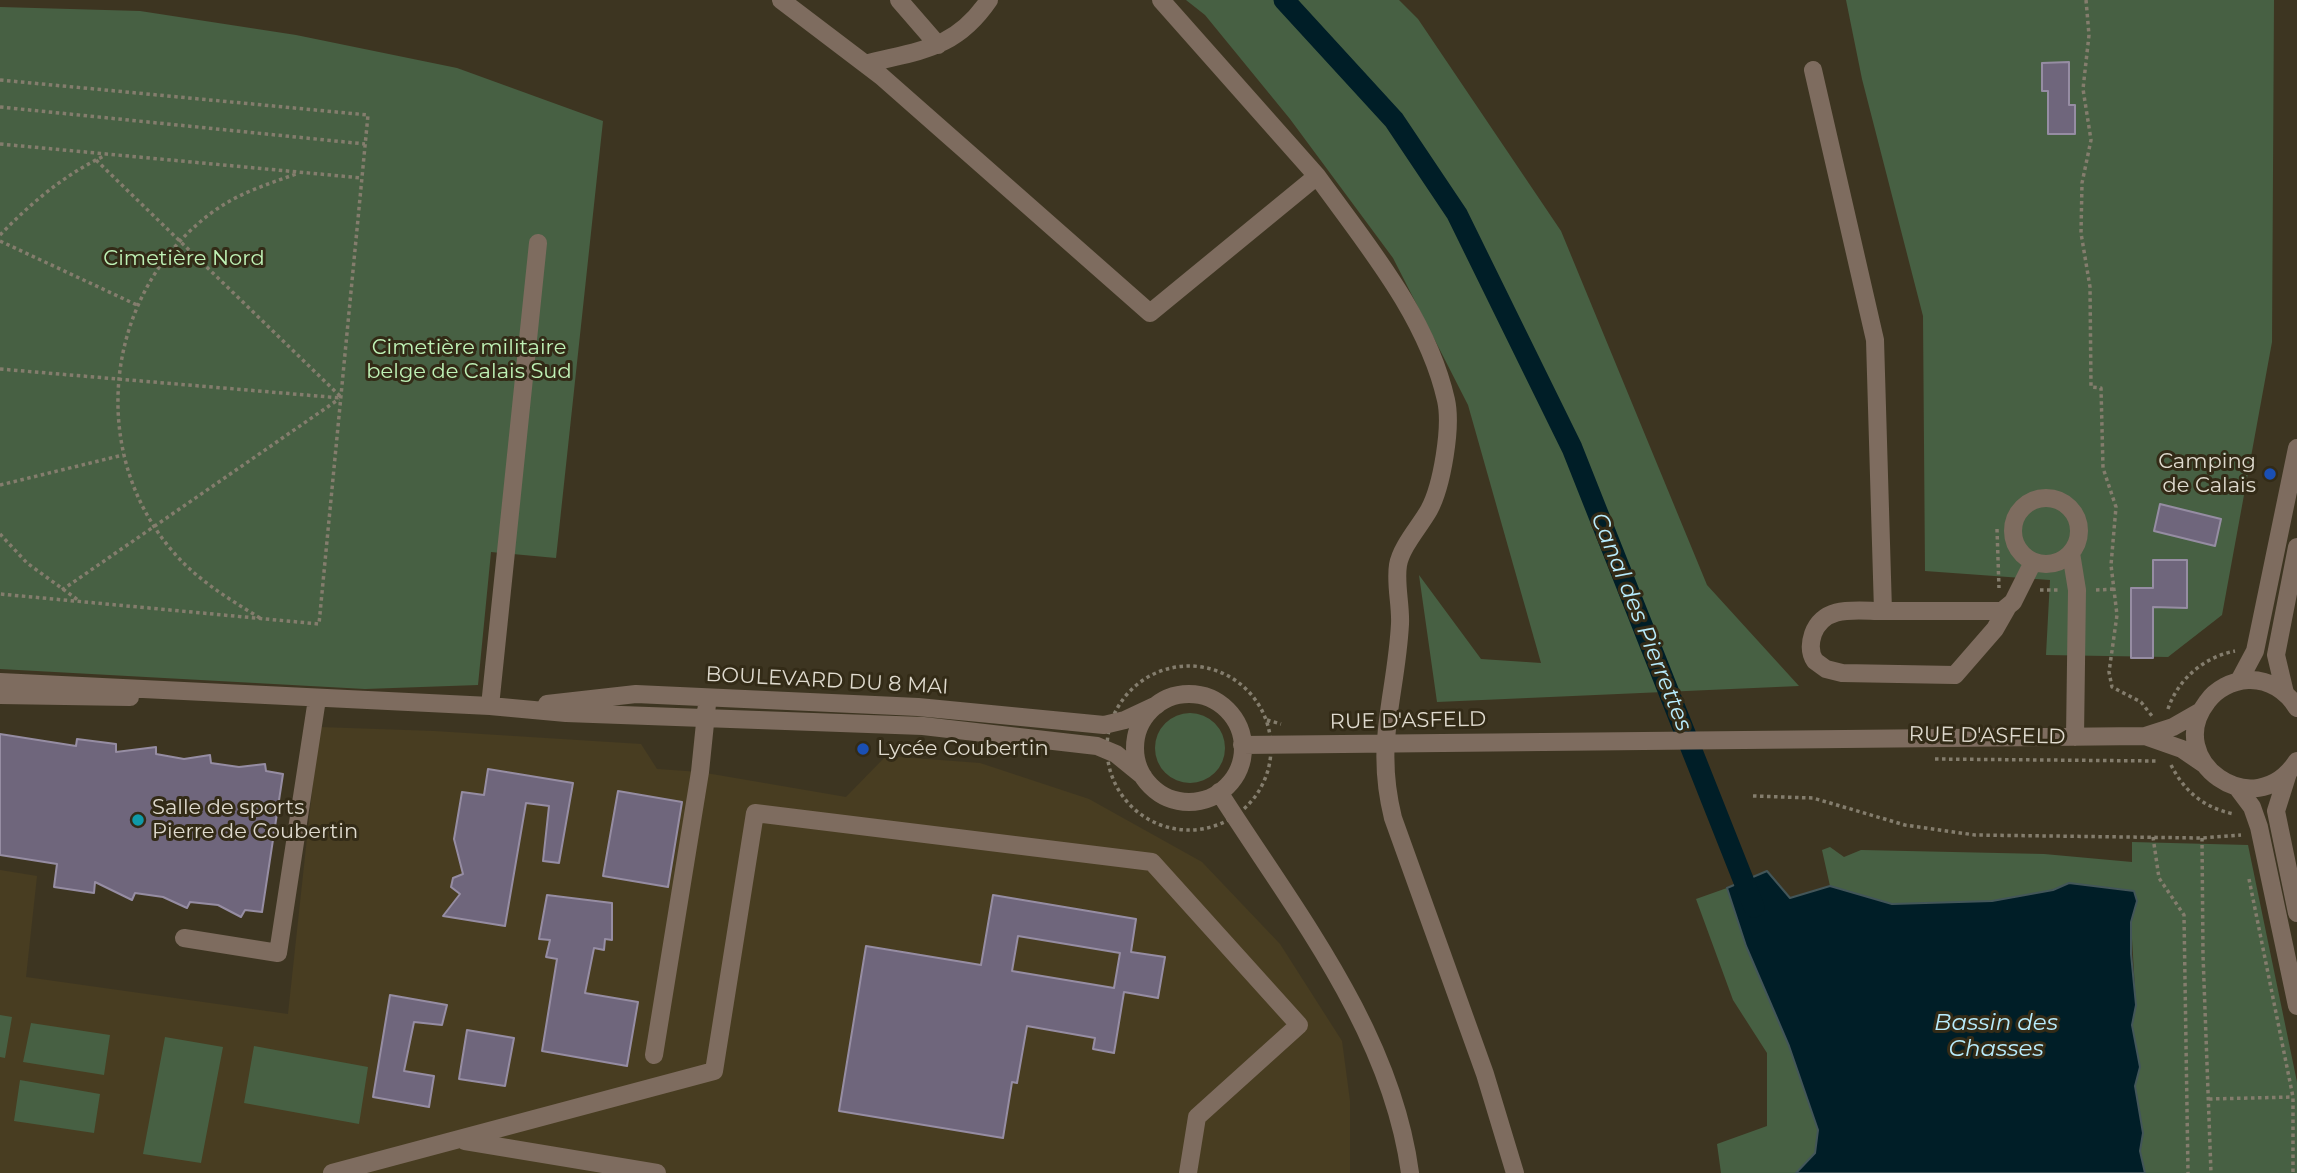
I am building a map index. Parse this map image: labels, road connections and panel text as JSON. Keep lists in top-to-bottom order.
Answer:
{
  "streets": {
    "street": ["BOULEVARD DU 8 MAI", "RUE D'ASFELD"]
  },
  "crossings": [
    ["BOULEVARD DU 8 MAI", "RUE D'ASFELD"]
  ],
  "water": ["Canal des Pierrettes", "Bassin des Chasses"],
  "parks": ["Cimetière Nord", "Cimetière militaire belge de Calais Sud"],
  "places": ["Camping de Calais", "Lycée Coubertin", "Salle de sports Pierre de Coubertin"]
}
